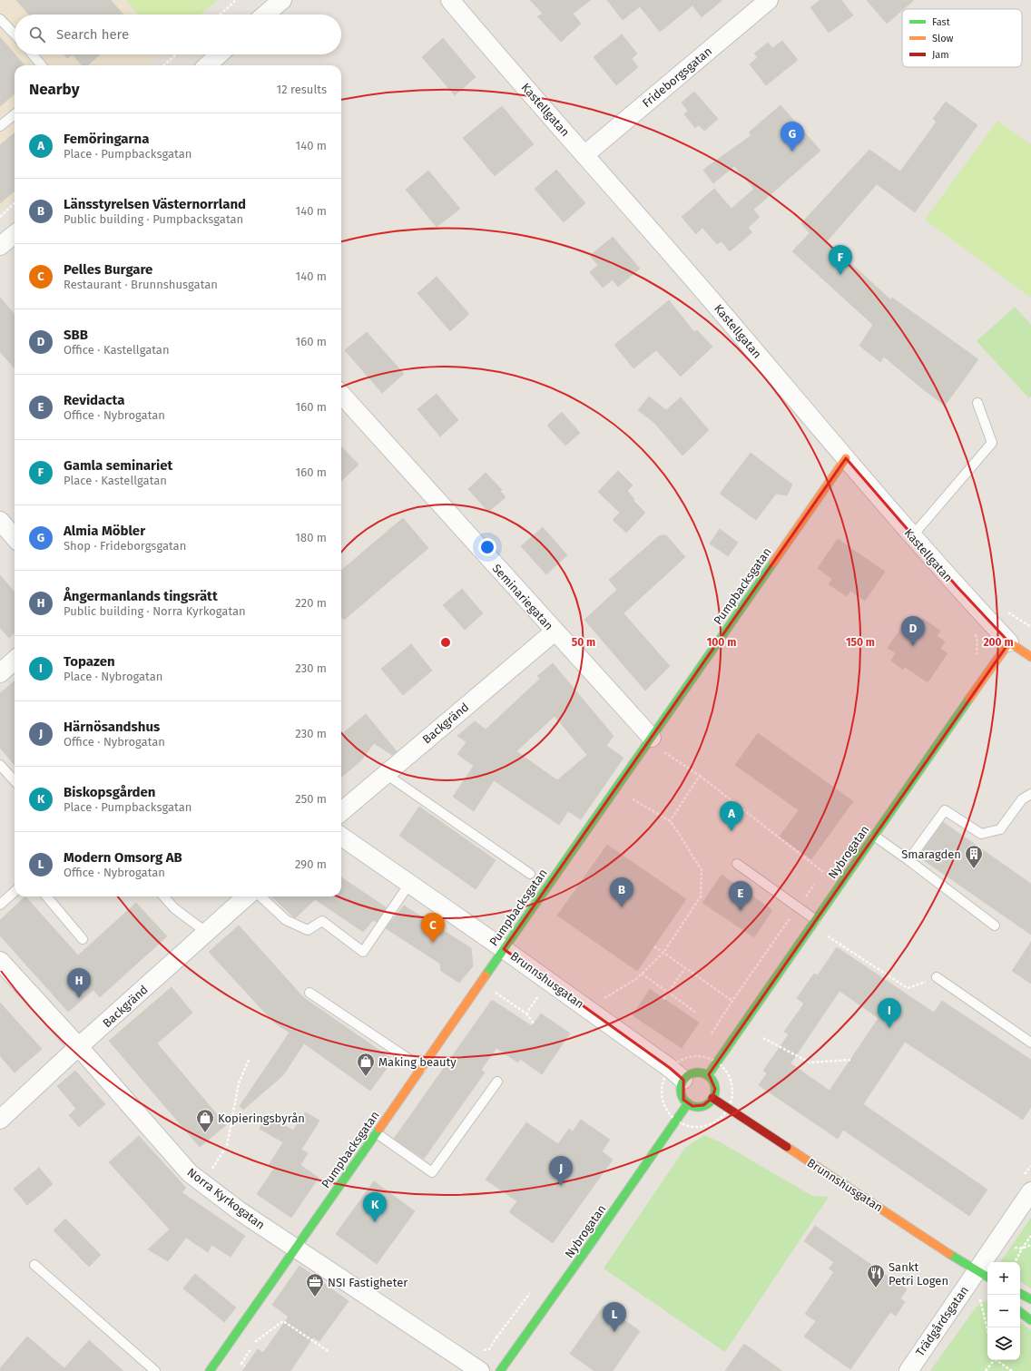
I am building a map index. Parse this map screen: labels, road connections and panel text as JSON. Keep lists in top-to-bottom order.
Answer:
{
  "streets": {
    "main road": [
      "Kastellgatan",
      "Pumpbacksgatan",
      "Nybrogatan",
      "Brunnshusgatan"
    ],
    "street": [
      "Frideborgsgatan",
      "Seminariegatan",
      "Backgränd",
      "Norra Kyrkogatan",
      "Trädgårdsgatan"
    ]
  },
  "crossings": [
    ["Frideborgsgatan", "Kastellgatan"],
    ["Kastellgatan", "Pumpbacksgatan"],
    ["Kastellgatan", "Nybrogatan"],
    ["Pumpbacksgatan", "Seminariegatan"],
    ["Pumpbacksgatan", "Brunnshusgatan"],
    ["Pumpbacksgatan", "Norra Kyrkogatan"],
    ["Seminariegatan", "Backgränd"],
    ["Backgränd", "Norra Kyrkogatan"],
    ["Nybrogatan", "Brunnshusgatan"],
    ["Brunnshusgatan", "Trädgårdsgatan"]
  ],
  "places": {
    "building": ["Smaragden"],
    "shop": ["Making beauty", "Kopieringsbyrån"],
    "restaurant": ["Sankt Petri Logen"],
    "office": ["NSI Fastigheter"]
  },
  "legend": ["Fast", "Slow", "Jam"],
  "page": {
    "search": "Search here",
    "heading": ["Nearby", "12 results"],
    "list": [
      {
        "mark": "A",
        "name": "Femöringarna",
        "note": "Place · Pumpbacksgatan",
        "value": "140 m"
      },
      {
        "mark": "B",
        "name": "Länsstyrelsen Västernorrland",
        "note": "Public building · Pumpbacksgatan",
        "value": "140 m"
      },
      {
        "mark": "C",
        "name": "Pelles Burgare",
        "note": "Restaurant · Brunnshusgatan",
        "value": "140 m"
      },
      {
        "mark": "D",
        "name": "SBB",
        "note": "Office · Kastellgatan",
        "value": "160 m"
      },
      {
        "mark": "E",
        "name": "Revidacta",
        "note": "Office · Nybrogatan",
        "value": "160 m"
      },
      {
        "mark": "F",
        "name": "Gamla seminariet",
        "note": "Place · Kastellgatan",
        "value": "160 m"
      },
      {
        "mark": "G",
        "name": "Almia Möbler",
        "note": "Shop · Frideborgsgatan",
        "value": "180 m"
      },
      {
        "mark": "H",
        "name": "Ångermanlands tingsrätt",
        "note": "Public building · Norra Kyrkogatan",
        "value": "220 m"
      },
      {
        "mark": "I",
        "name": "Topazen",
        "note": "Place · Nybrogatan",
        "value": "230 m"
      },
      {
        "mark": "J",
        "name": "Härnösandshus",
        "note": "Office · Nybrogatan",
        "value": "230 m"
      },
      {
        "mark": "K",
        "name": "Biskopsgården",
        "note": "Place · Pumpbacksgatan",
        "value": "250 m"
      },
      {
        "mark": "L",
        "name": "Modern Omsorg AB",
        "note": "Office · Nybrogatan",
        "value": "290 m"
      }
    ],
    "pins": [
      "G",
      "F",
      "D",
      "A",
      "B",
      "E",
      "C",
      "H",
      "I",
      "J",
      "K",
      "L"
    ],
    "map_buttons": ["+", "−"]
  },
  "rings": [
    "50 m",
    "100 m",
    "150 m",
    "200 m"
  ]
}
